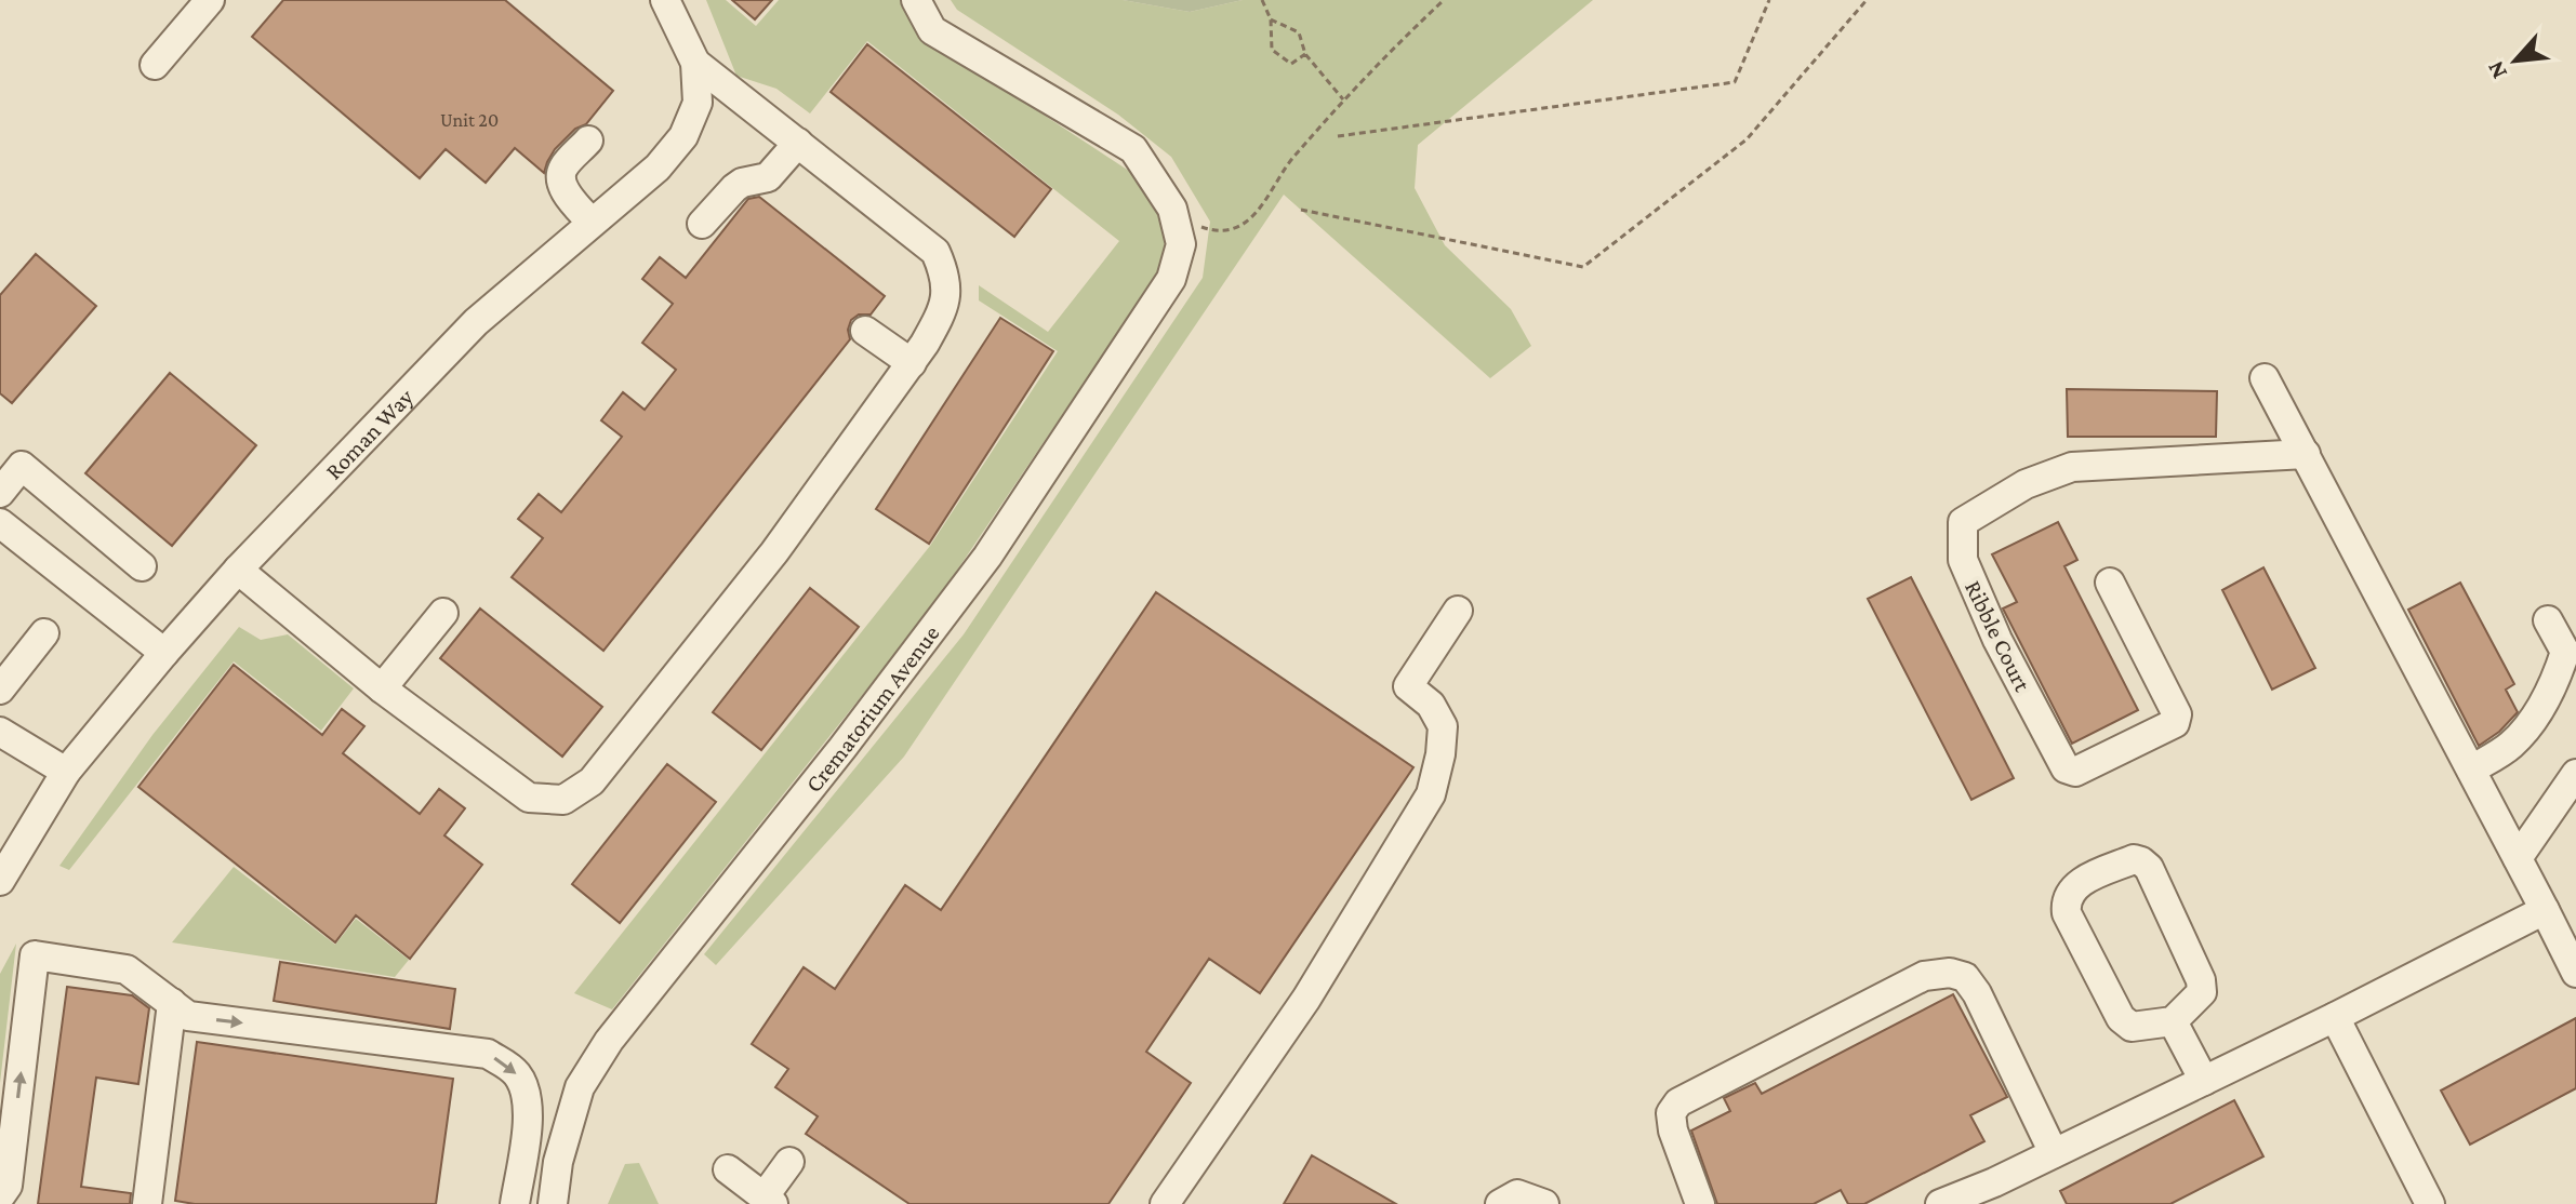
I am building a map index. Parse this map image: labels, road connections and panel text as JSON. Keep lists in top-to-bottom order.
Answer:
{
  "streets": {
    "lane": ["Roman Way", "Ribble Court", "Crematorium Avenue"]
  },
  "house_numbers": ["Unit 20"],
  "north": "bottom left"
}
